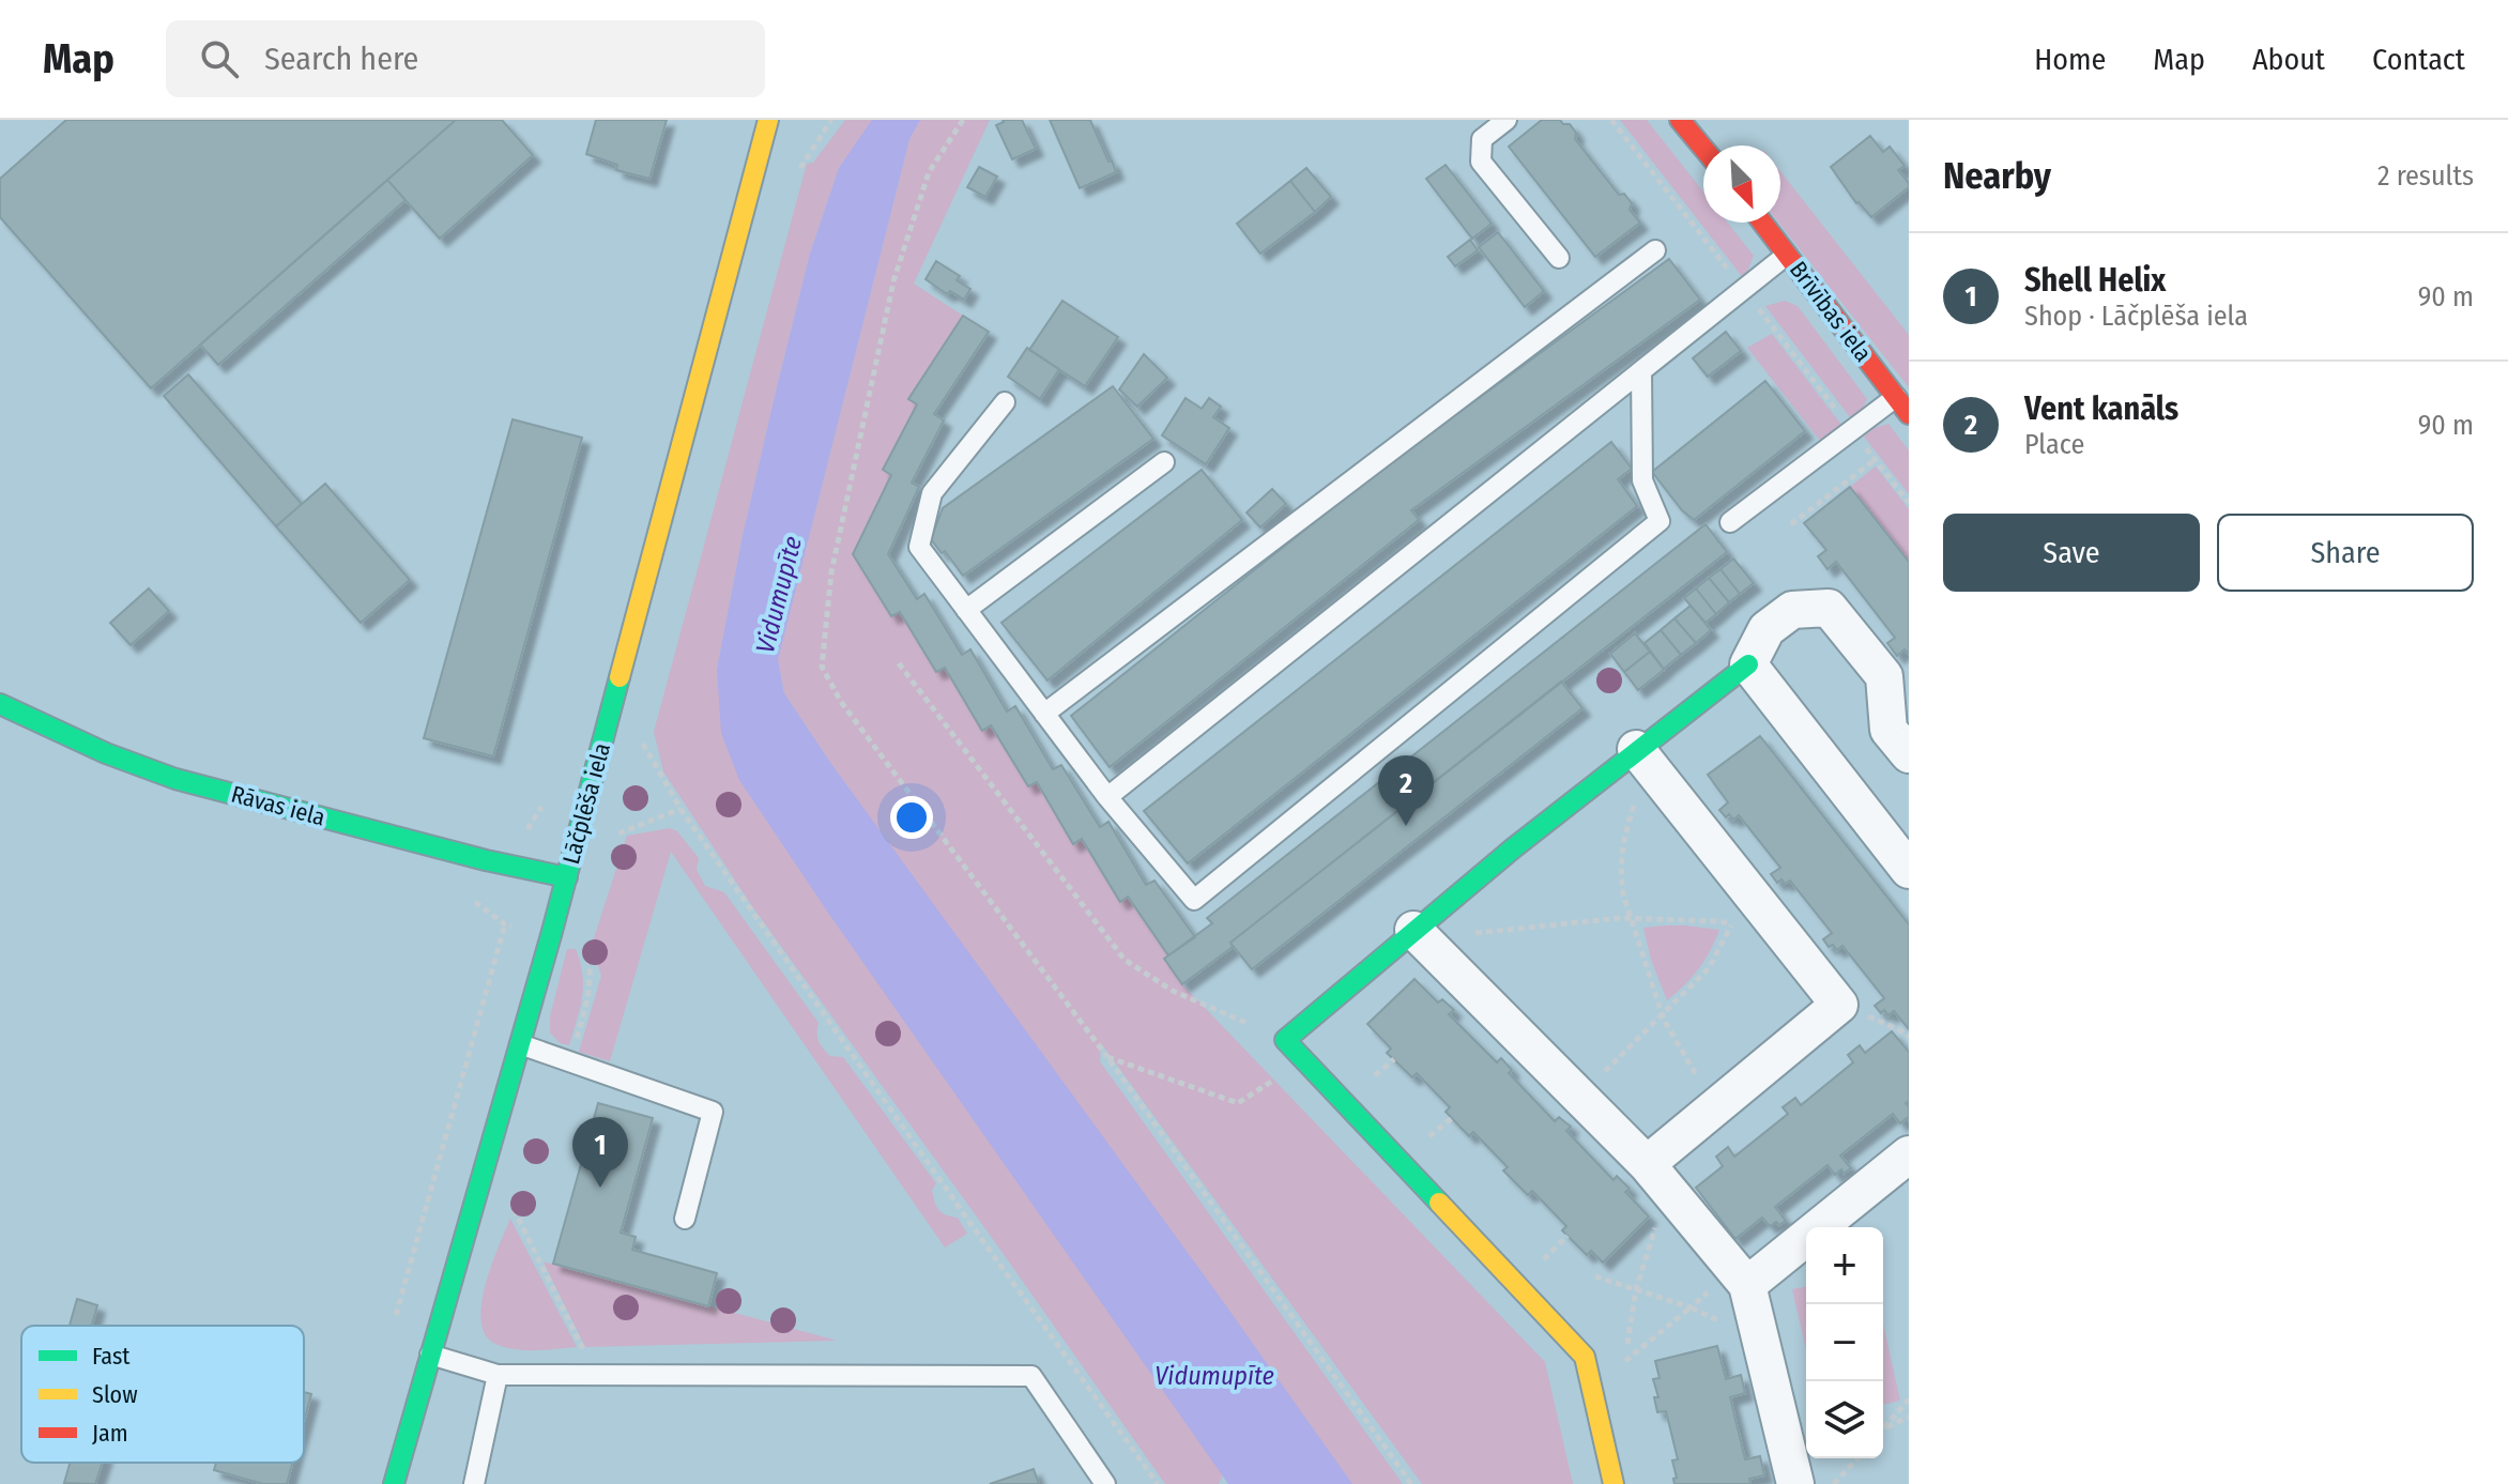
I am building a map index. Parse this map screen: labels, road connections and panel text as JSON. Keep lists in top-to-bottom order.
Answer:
{
  "streets": {
    "street": ["Brīvības iela", "Lāčplēša iela", "Rāvas iela"]
  },
  "crossings": [
    ["Lāčplēša iela", "Rāvas iela"]
  ],
  "water": ["Vidumupīte"],
  "legend": ["Fast", "Slow", "Jam"],
  "north": "bottom right",
  "page": {
    "header": "Map",
    "search": "Search here",
    "nav": [
      "Home",
      "Map",
      "About",
      "Contact"
    ],
    "heading": ["Nearby", "2 results"],
    "list": [
      {
        "mark": "1",
        "name": "Shell Helix",
        "note": "Shop · Lāčplēša iela",
        "value": "90 m"
      },
      {
        "mark": "2",
        "name": "Vent kanāls",
        "note": "Place",
        "value": "90 m"
      }
    ],
    "buttons": ["Save", "Share"],
    "pins": ["2", "1"],
    "map_buttons": ["+", "−"]
  }
}
